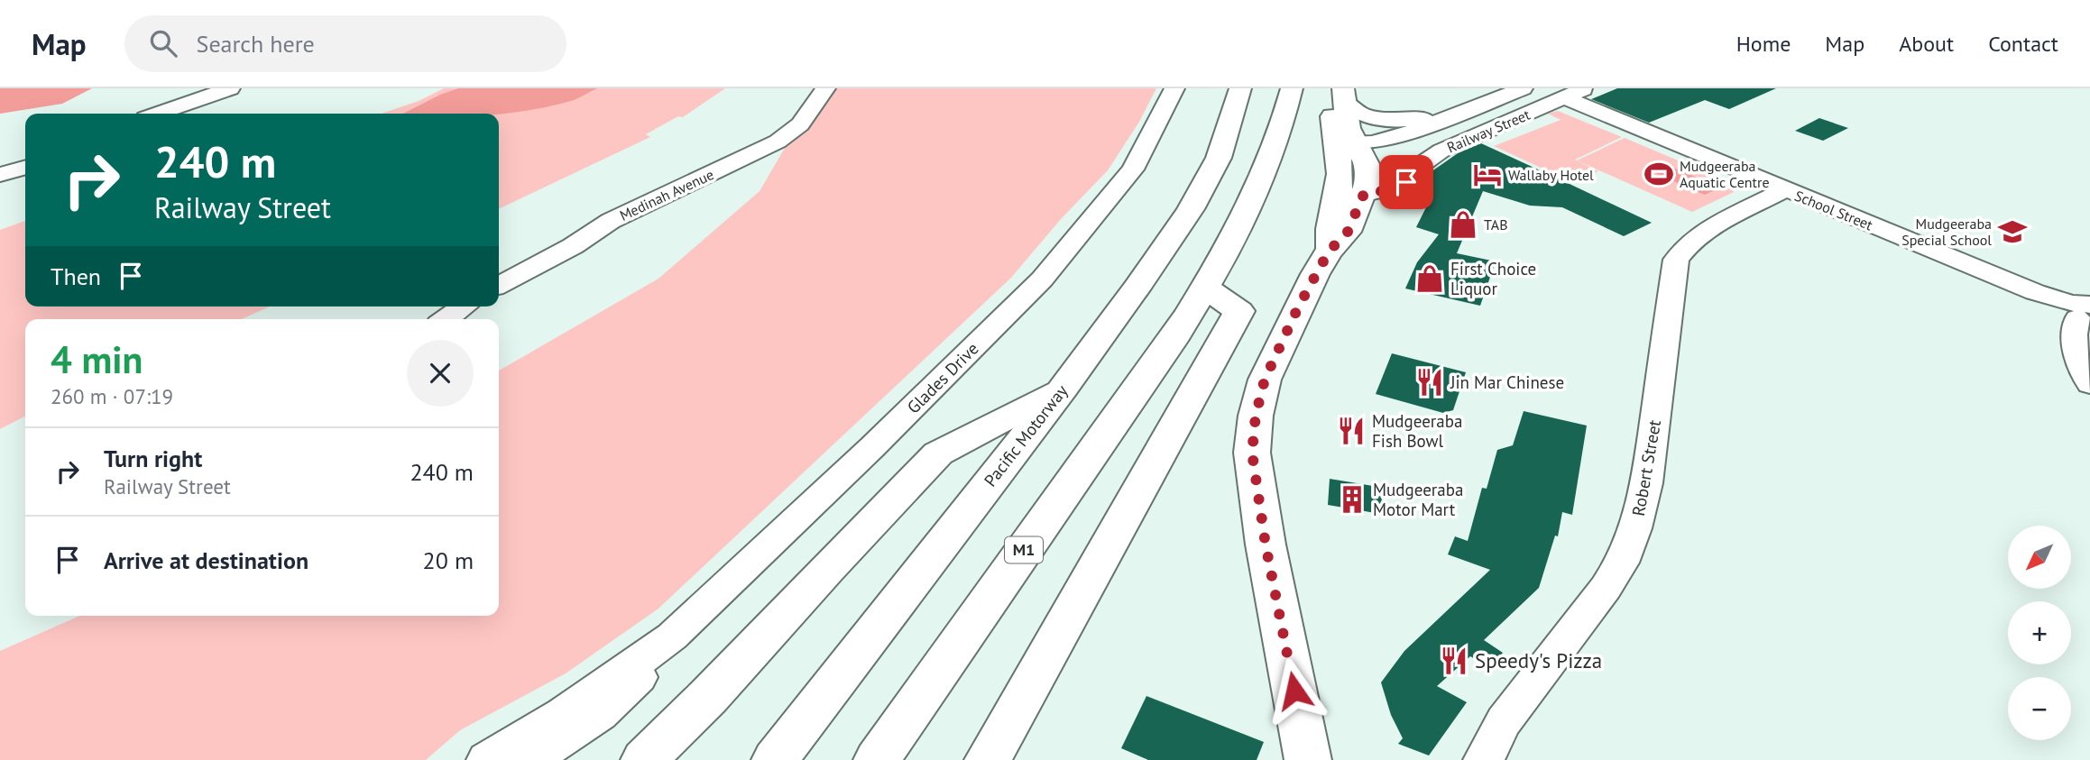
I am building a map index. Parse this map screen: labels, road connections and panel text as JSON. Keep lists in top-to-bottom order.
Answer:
{
  "streets": {
    "main road": ["Pacific Motorway", "M1"],
    "street": [
      "Railway Street",
      "Medinah Avenue",
      "School Street",
      "Glades Drive",
      "Robert Street"
    ]
  },
  "crossings": [
    ["Railway Street", "School Street"],
    ["School Street", "Robert Street"]
  ],
  "places": {
    "sports": ["Mudgeeraba Aquatic Centre"],
    "hotel": ["Wallaby Hotel"],
    "shop": ["TAB", "First Choice Liquor"],
    "school or university": ["Mudgeeraba Special School"],
    "restaurant": ["Jin Mar Chinese", "Mudgeeraba Fish Bowl", "Speedy's Pizza"],
    "building": ["Mudgeeraba Motor Mart"]
  },
  "north": "bottom left",
  "page": {
    "header": "Map",
    "search": "Search here",
    "nav": [
      "Home",
      "Map",
      "About",
      "Contact"
    ],
    "turn": ["240 m", "Railway Street"],
    "then": "Then",
    "heading": ["4 min", "260 m · 07:19"],
    "list": [
      {
        "name": "Turn right",
        "note": "Railway Street",
        "value": "240 m"
      },
      {
        "name": "Arrive at destination",
        "value": "20 m"
      }
    ],
    "map_buttons": ["+", "−"]
  }
}
